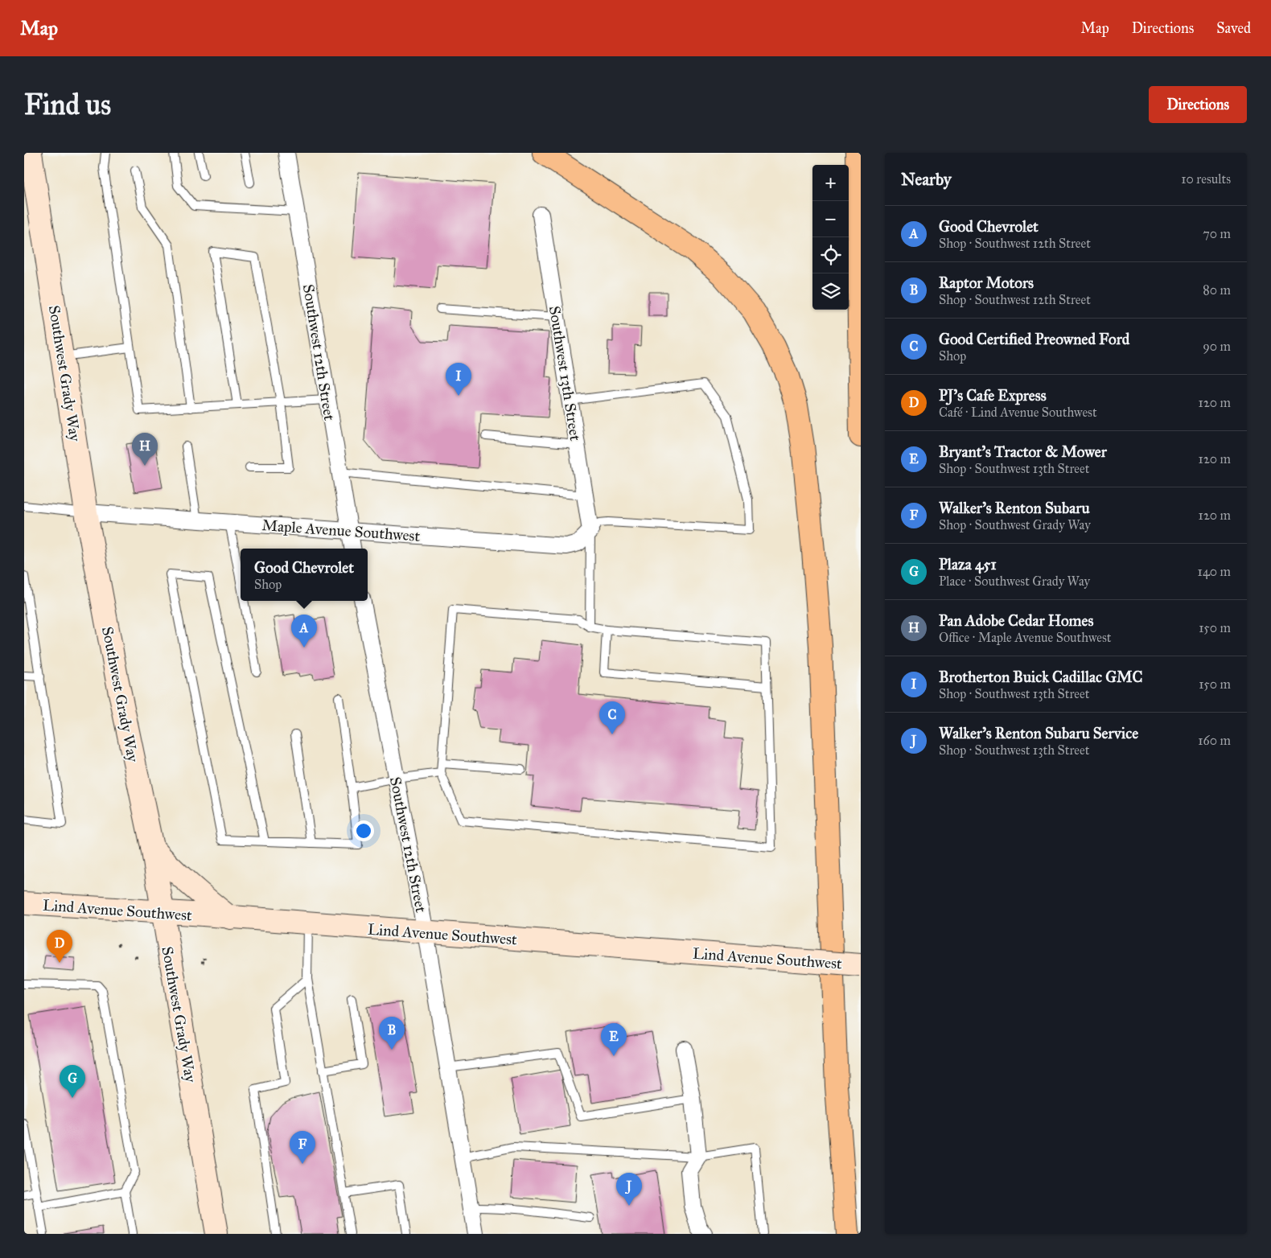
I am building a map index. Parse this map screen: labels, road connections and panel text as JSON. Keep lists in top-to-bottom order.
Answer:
{
  "streets": {
    "main road": ["Southwest Grady Way", "Lind Avenue Southwest"],
    "street": ["Southwest 12th Street", "Southwest 13th Street", "Maple Avenue Southwest"]
  },
  "crossings": [
    ["Southwest 12th Street", "Maple Avenue Southwest"],
    ["Southwest 12th Street", "Lind Avenue Southwest"],
    ["Southwest Grady Way", "Maple Avenue Southwest"],
    ["Southwest Grady Way", "Lind Avenue Southwest"],
    ["Southwest 13th Street", "Maple Avenue Southwest"]
  ],
  "page": {
    "header": "Map",
    "nav": ["Map", "Directions", "Saved"],
    "buttons": "Directions",
    "title": "Find us",
    "heading": ["Nearby", "10 results"],
    "map_buttons": ["+", "−"],
    "list": [
      {
        "mark": "A",
        "name": "Good Chevrolet",
        "note": "Shop · Southwest 12th Street",
        "value": "70 m"
      },
      {
        "mark": "B",
        "name": "Raptor Motors",
        "note": "Shop · Southwest 12th Street",
        "value": "80 m"
      },
      {
        "mark": "C",
        "name": "Good Certified Preowned Ford",
        "note": "Shop",
        "value": "90 m"
      },
      {
        "mark": "D",
        "name": "PJ's Cafe Express",
        "note": "Café · Lind Avenue Southwest",
        "value": "120 m"
      },
      {
        "mark": "E",
        "name": "Bryant's Tractor & Mower",
        "note": "Shop · Southwest 13th Street",
        "value": "120 m"
      },
      {
        "mark": "F",
        "name": "Walker's Renton Subaru",
        "note": "Shop · Southwest Grady Way",
        "value": "120 m"
      },
      {
        "mark": "G",
        "name": "Plaza 451",
        "note": "Place · Southwest Grady Way",
        "value": "140 m"
      },
      {
        "mark": "H",
        "name": "Pan Adobe Cedar Homes",
        "note": "Office · Maple Avenue Southwest",
        "value": "150 m"
      },
      {
        "mark": "I",
        "name": "Brotherton Buick Cadillac GMC",
        "note": "Shop · Southwest 13th Street",
        "value": "150 m"
      },
      {
        "mark": "J",
        "name": "Walker's Renton Subaru Service",
        "note": "Shop · Southwest 13th Street",
        "value": "160 m"
      }
    ],
    "pins": [
      "I",
      "H",
      "A",
      "C",
      "D",
      "B",
      "E",
      "G",
      "F",
      "J"
    ],
    "popup": ["Good Chevrolet", "Shop"]
  }
}
